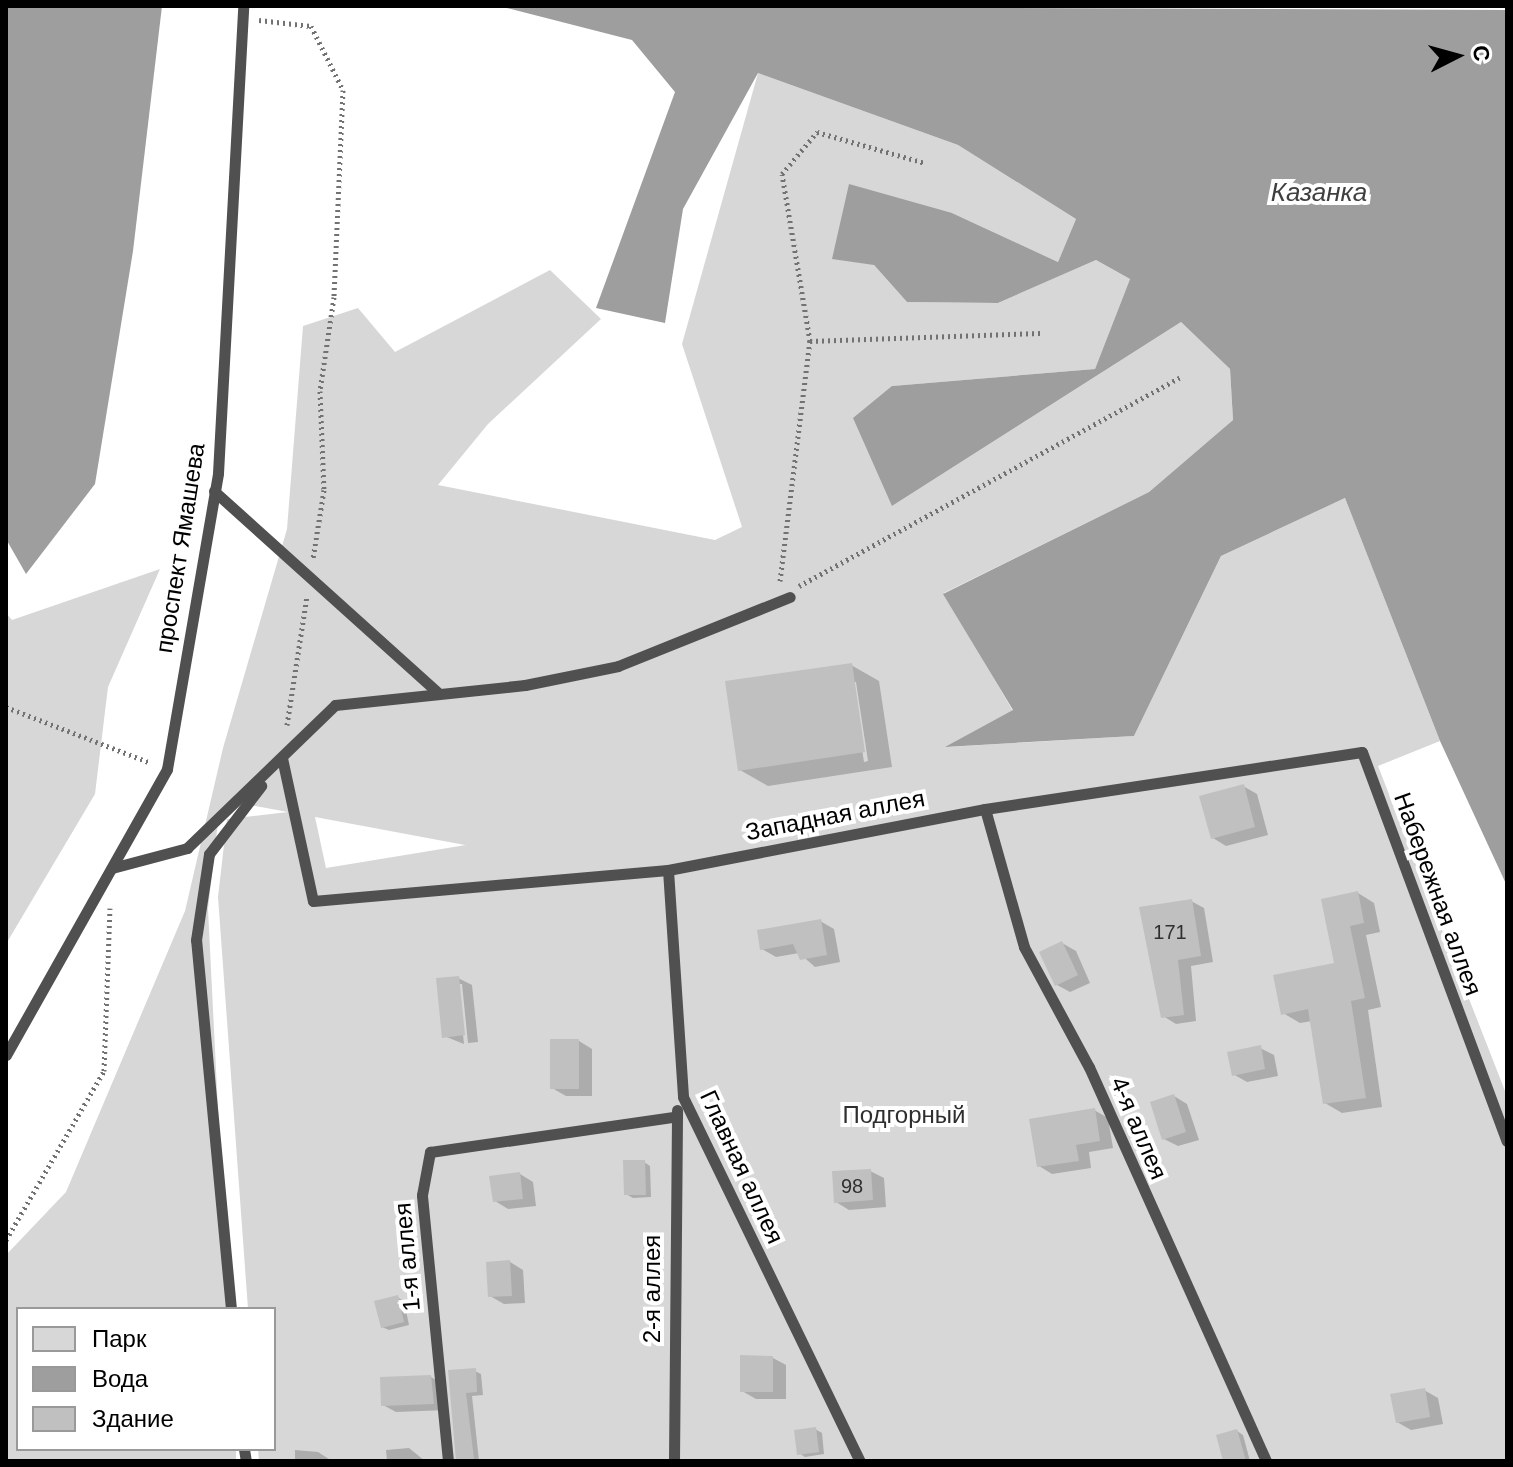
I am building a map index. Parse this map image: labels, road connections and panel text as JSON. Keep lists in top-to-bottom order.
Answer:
{
  "streets": {
    "lane": [
      "проспект Ямашева",
      "Западная аллея",
      "Набережная аллея",
      "4-я аллея",
      "Главная аллея",
      "1-я аллея",
      "2-я аллея"
    ]
  },
  "crossings": [
    ["Западная аллея", "Набережная аллея"],
    ["Западная аллея", "4-я аллея"],
    ["Западная аллея", "Главная аллея"],
    ["1-я аллея", "2-я аллея"]
  ],
  "water": ["Казанка"],
  "parks": ["Подгорный"],
  "house_numbers": ["171", "98"],
  "legend": ["Парк", "Вода", "Здание"],
  "north": "right"
}
